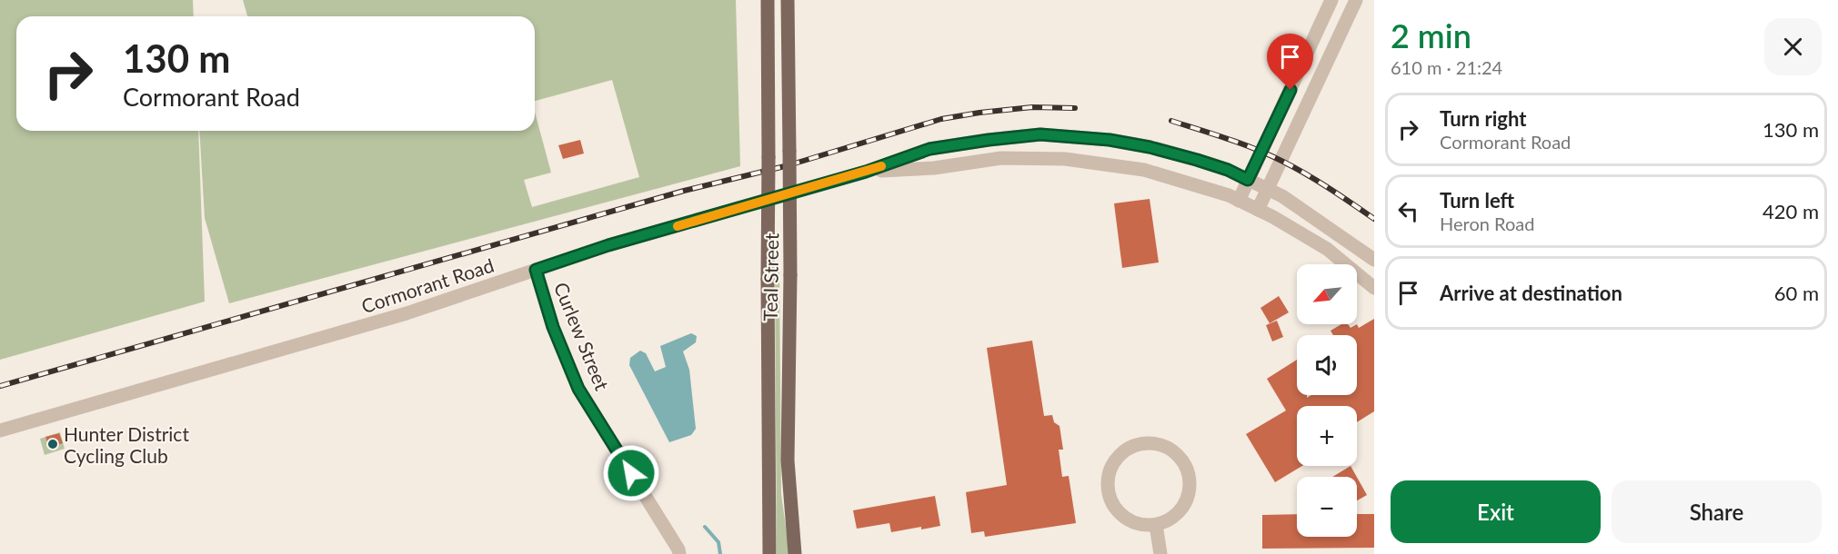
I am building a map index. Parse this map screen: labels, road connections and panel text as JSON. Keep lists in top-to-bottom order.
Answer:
{
  "streets": {
    "main road": ["Teal Street"],
    "street": ["Cormorant Road", "Curlew Street"]
  },
  "crossings": [
    ["Cormorant Road", "Curlew Street"]
  ],
  "places": ["Hunter District Cycling Club"],
  "north": "bottom left",
  "page": {
    "heading": ["2 min", "610 m · 21:24"],
    "turn": ["130 m", "Cormorant Road"],
    "list": [
      {
        "name": "Turn right",
        "note": "Cormorant Road",
        "value": "130 m"
      },
      {
        "name": "Turn left",
        "note": "Heron Road",
        "value": "420 m"
      },
      {
        "name": "Arrive at destination",
        "value": "60 m"
      }
    ],
    "map_buttons": ["+", "−"],
    "buttons": ["Exit", "Share"]
  }
}
